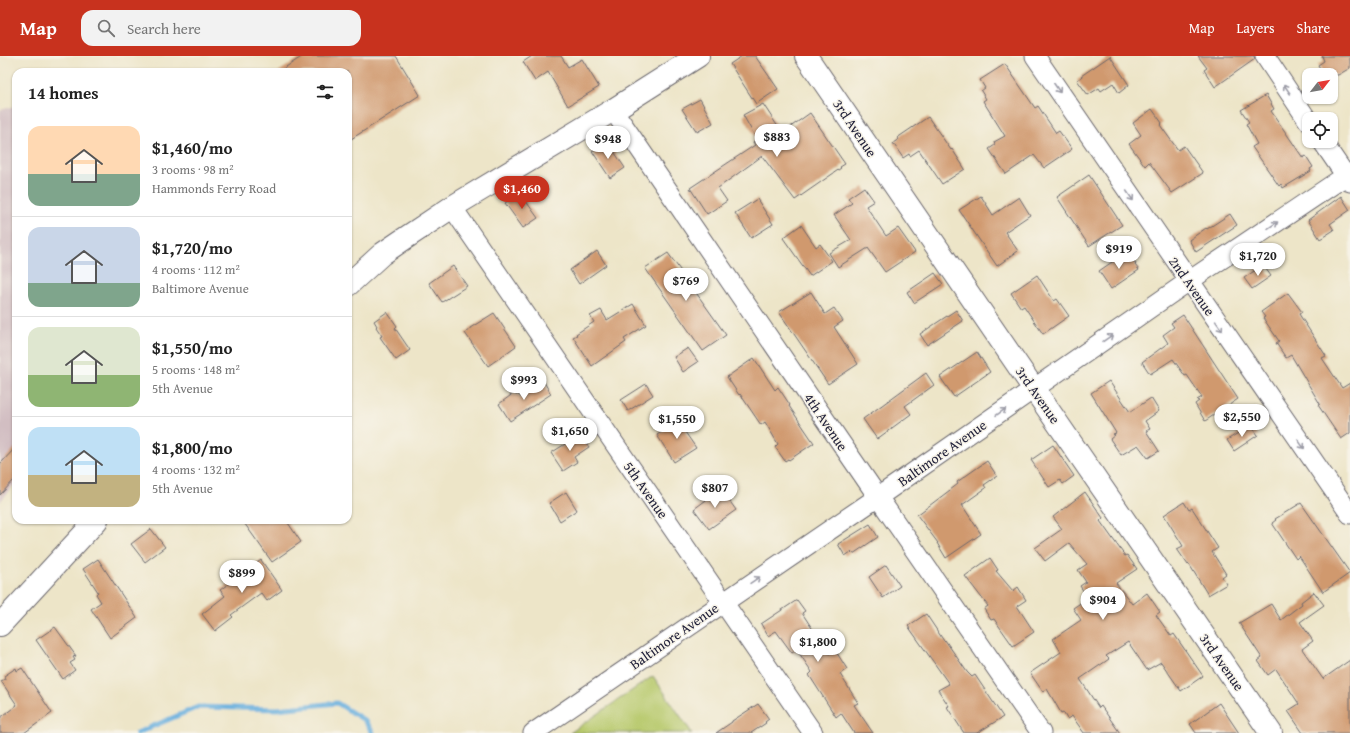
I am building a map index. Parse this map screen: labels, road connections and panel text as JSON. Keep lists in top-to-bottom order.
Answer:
{
  "streets": {
    "street": [
      "3rd Avenue",
      "2nd Avenue",
      "4th Avenue",
      "Baltimore Avenue",
      "5th Avenue"
    ]
  },
  "crossings": [
    ["3rd Avenue", "Baltimore Avenue"],
    ["2nd Avenue", "Baltimore Avenue"],
    ["4th Avenue", "Baltimore Avenue"],
    ["Baltimore Avenue", "5th Avenue"]
  ],
  "one_way": ["2nd Avenue", "Baltimore Avenue"],
  "north": "top right",
  "page": {
    "header": "Map",
    "search": "Search here",
    "nav": ["Map", "Layers", "Share"],
    "heading": "14 homes",
    "list": [
      {
        "name": "$1,460/mo",
        "note": "3 rooms · 98 m² · Hammonds Ferry Road"
      },
      {
        "name": "$1,720/mo",
        "note": "4 rooms · 112 m² · Baltimore Avenue"
      },
      {
        "name": "$1,550/mo",
        "note": "5 rooms · 148 m² · 5th Avenue"
      },
      {
        "name": "$1,800/mo",
        "note": "4 rooms · 132 m² · 5th Avenue"
      }
    ],
    "price": [
      "$883",
      "$948",
      "$1,460",
      "$919",
      "$1,720",
      "$769",
      "$993",
      "$2,550",
      "$1,550",
      "$1,650",
      "$807",
      "$899",
      "$904",
      "$1,800"
    ]
  }
}
